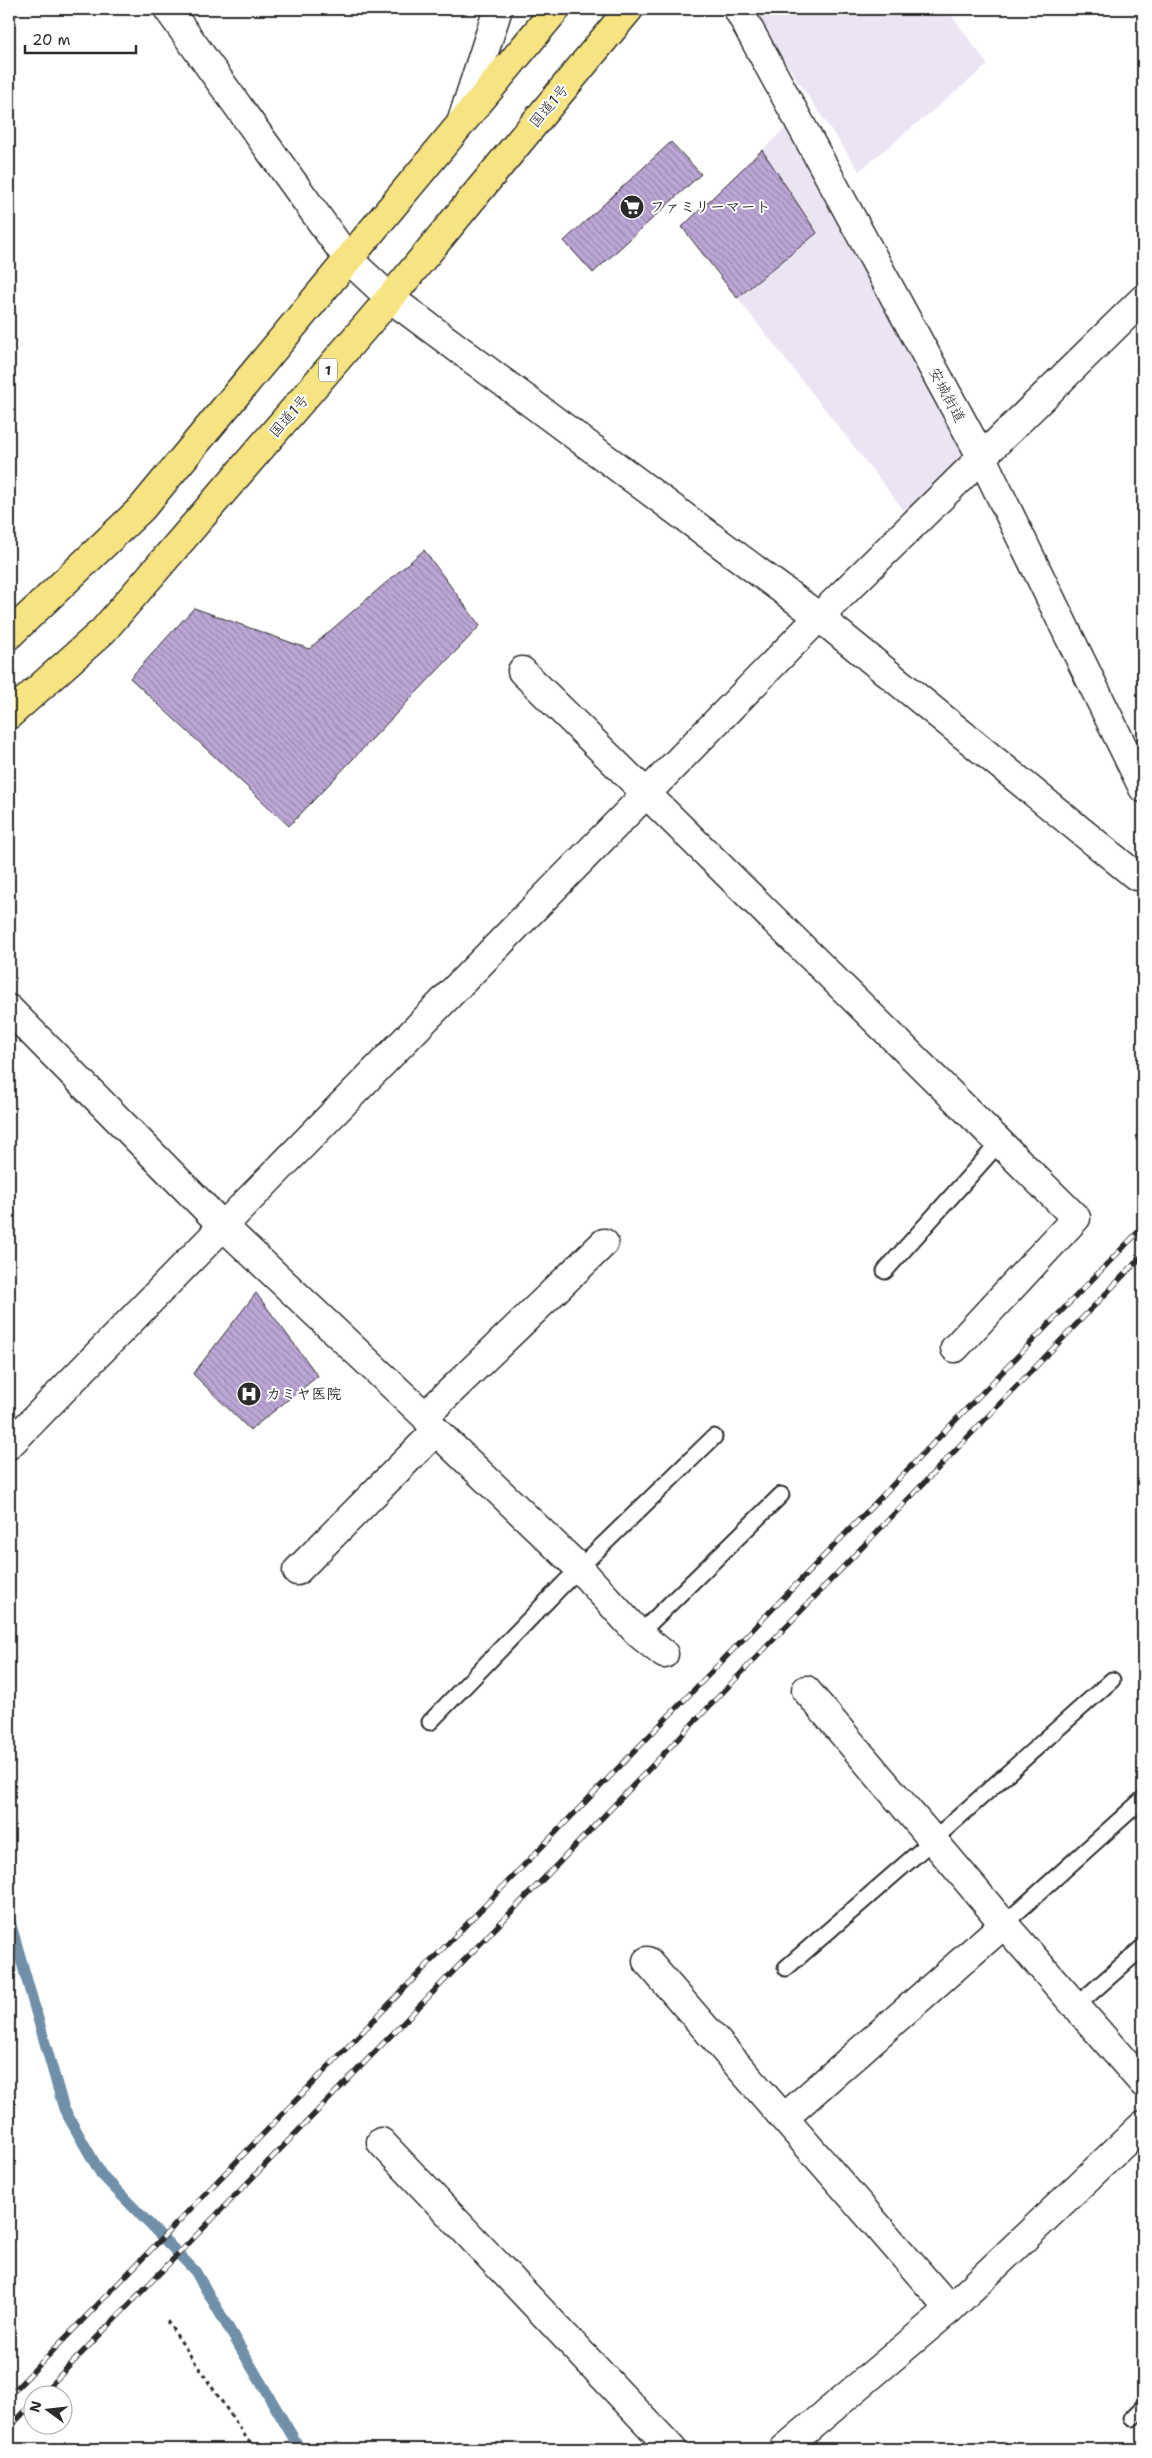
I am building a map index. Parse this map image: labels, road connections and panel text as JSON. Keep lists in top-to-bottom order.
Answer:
{
  "streets": {
    "highway": ["国道1号", "1"],
    "street": ["安城街道"]
  },
  "places": {
    "supermarket": ["ファミリーマート"],
    "hospital": ["カミヤ医院"]
  },
  "scale_bar": "20 m",
  "north": "left"
}
